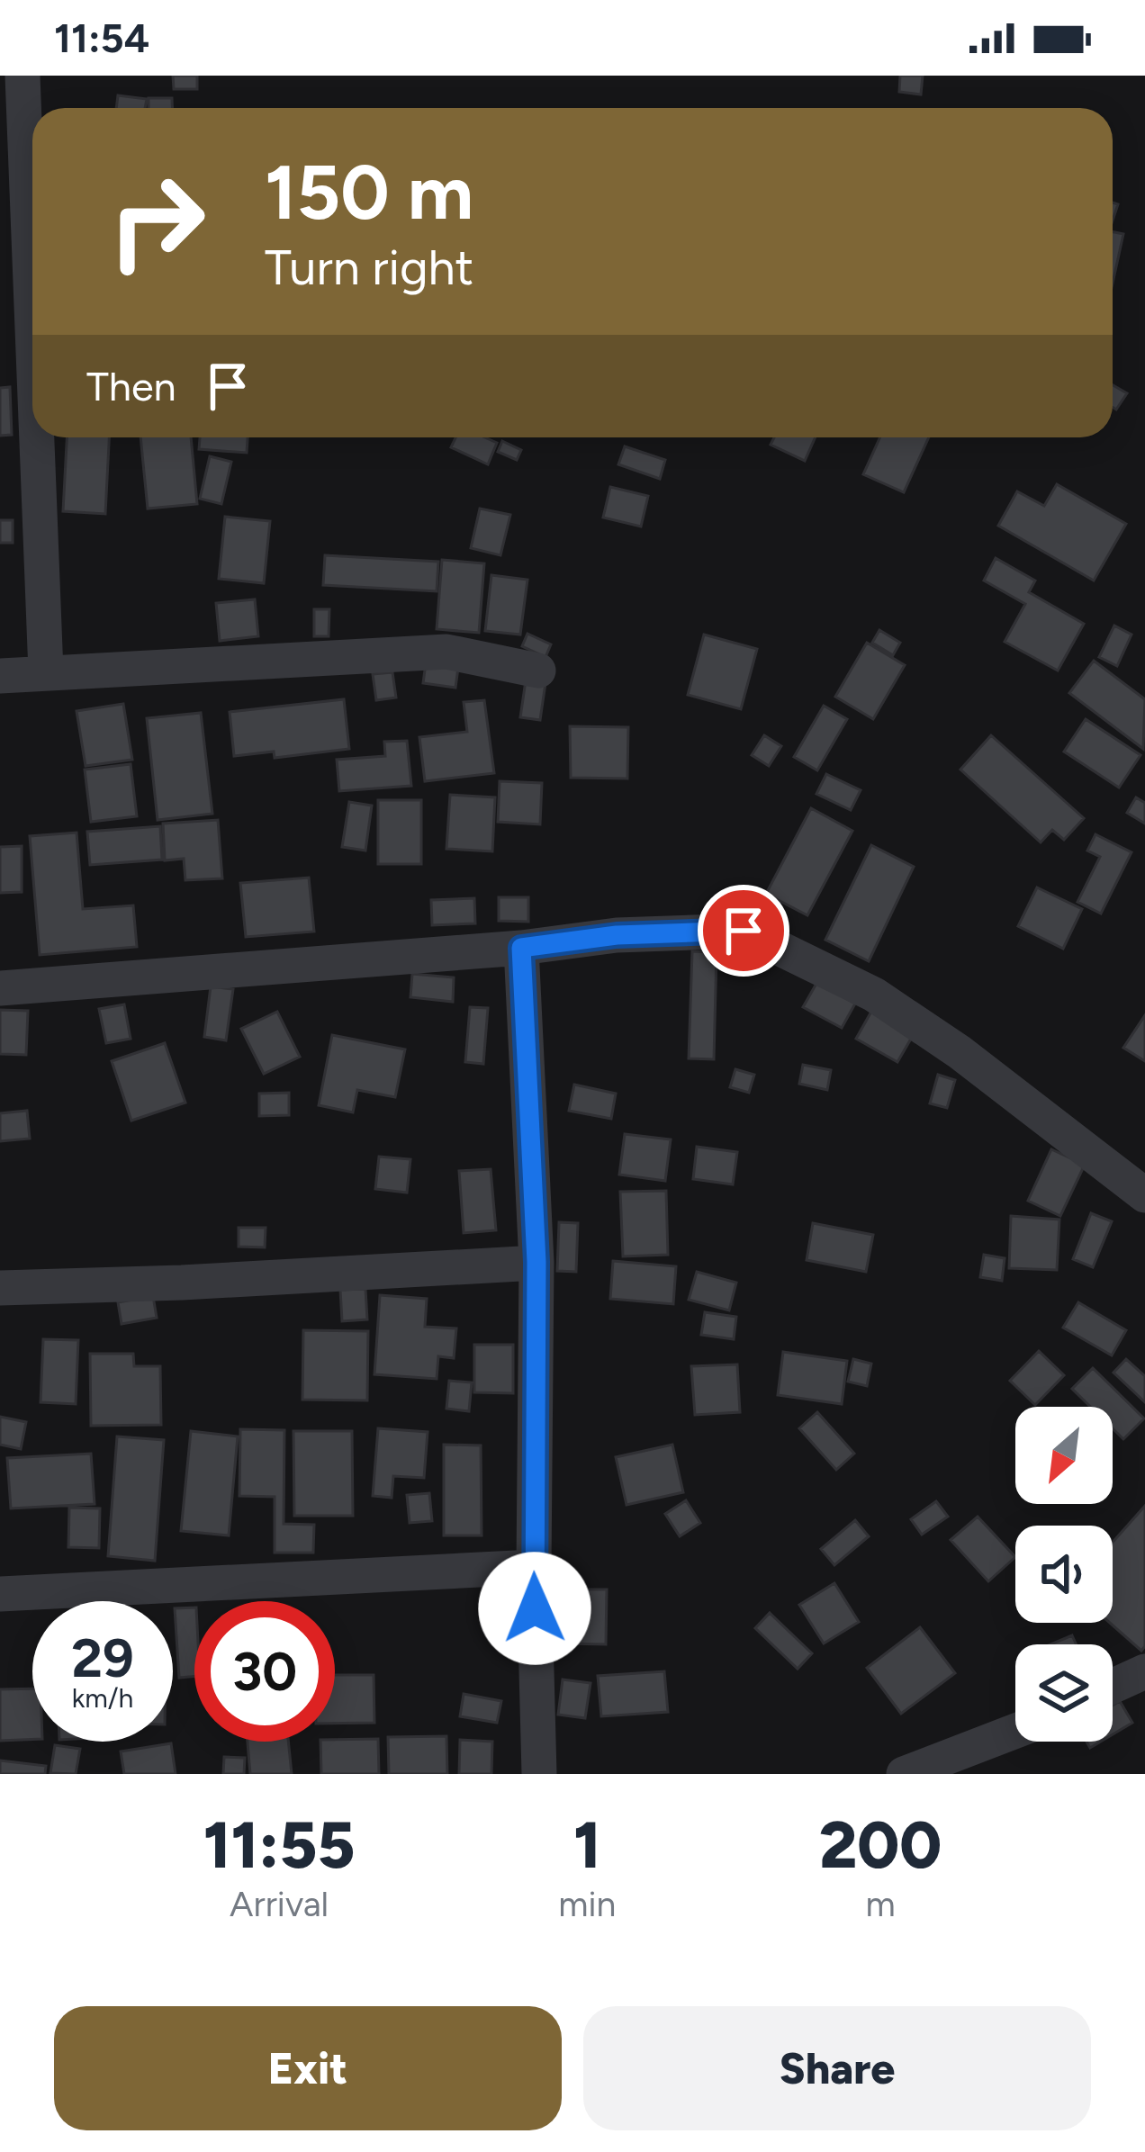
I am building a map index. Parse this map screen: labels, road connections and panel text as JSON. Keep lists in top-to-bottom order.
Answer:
{
  "north": "bottom left",
  "page": {
    "status": "11:54",
    "turn": ["150 m", "Turn right"],
    "then": "Then",
    "speed": "29 km/h",
    "limit": "30",
    "eta": [
      "11:55",
      "Arrival",
      "1",
      "min",
      "200",
      "m"
    ],
    "buttons": ["Exit", "Share"]
  }
}
